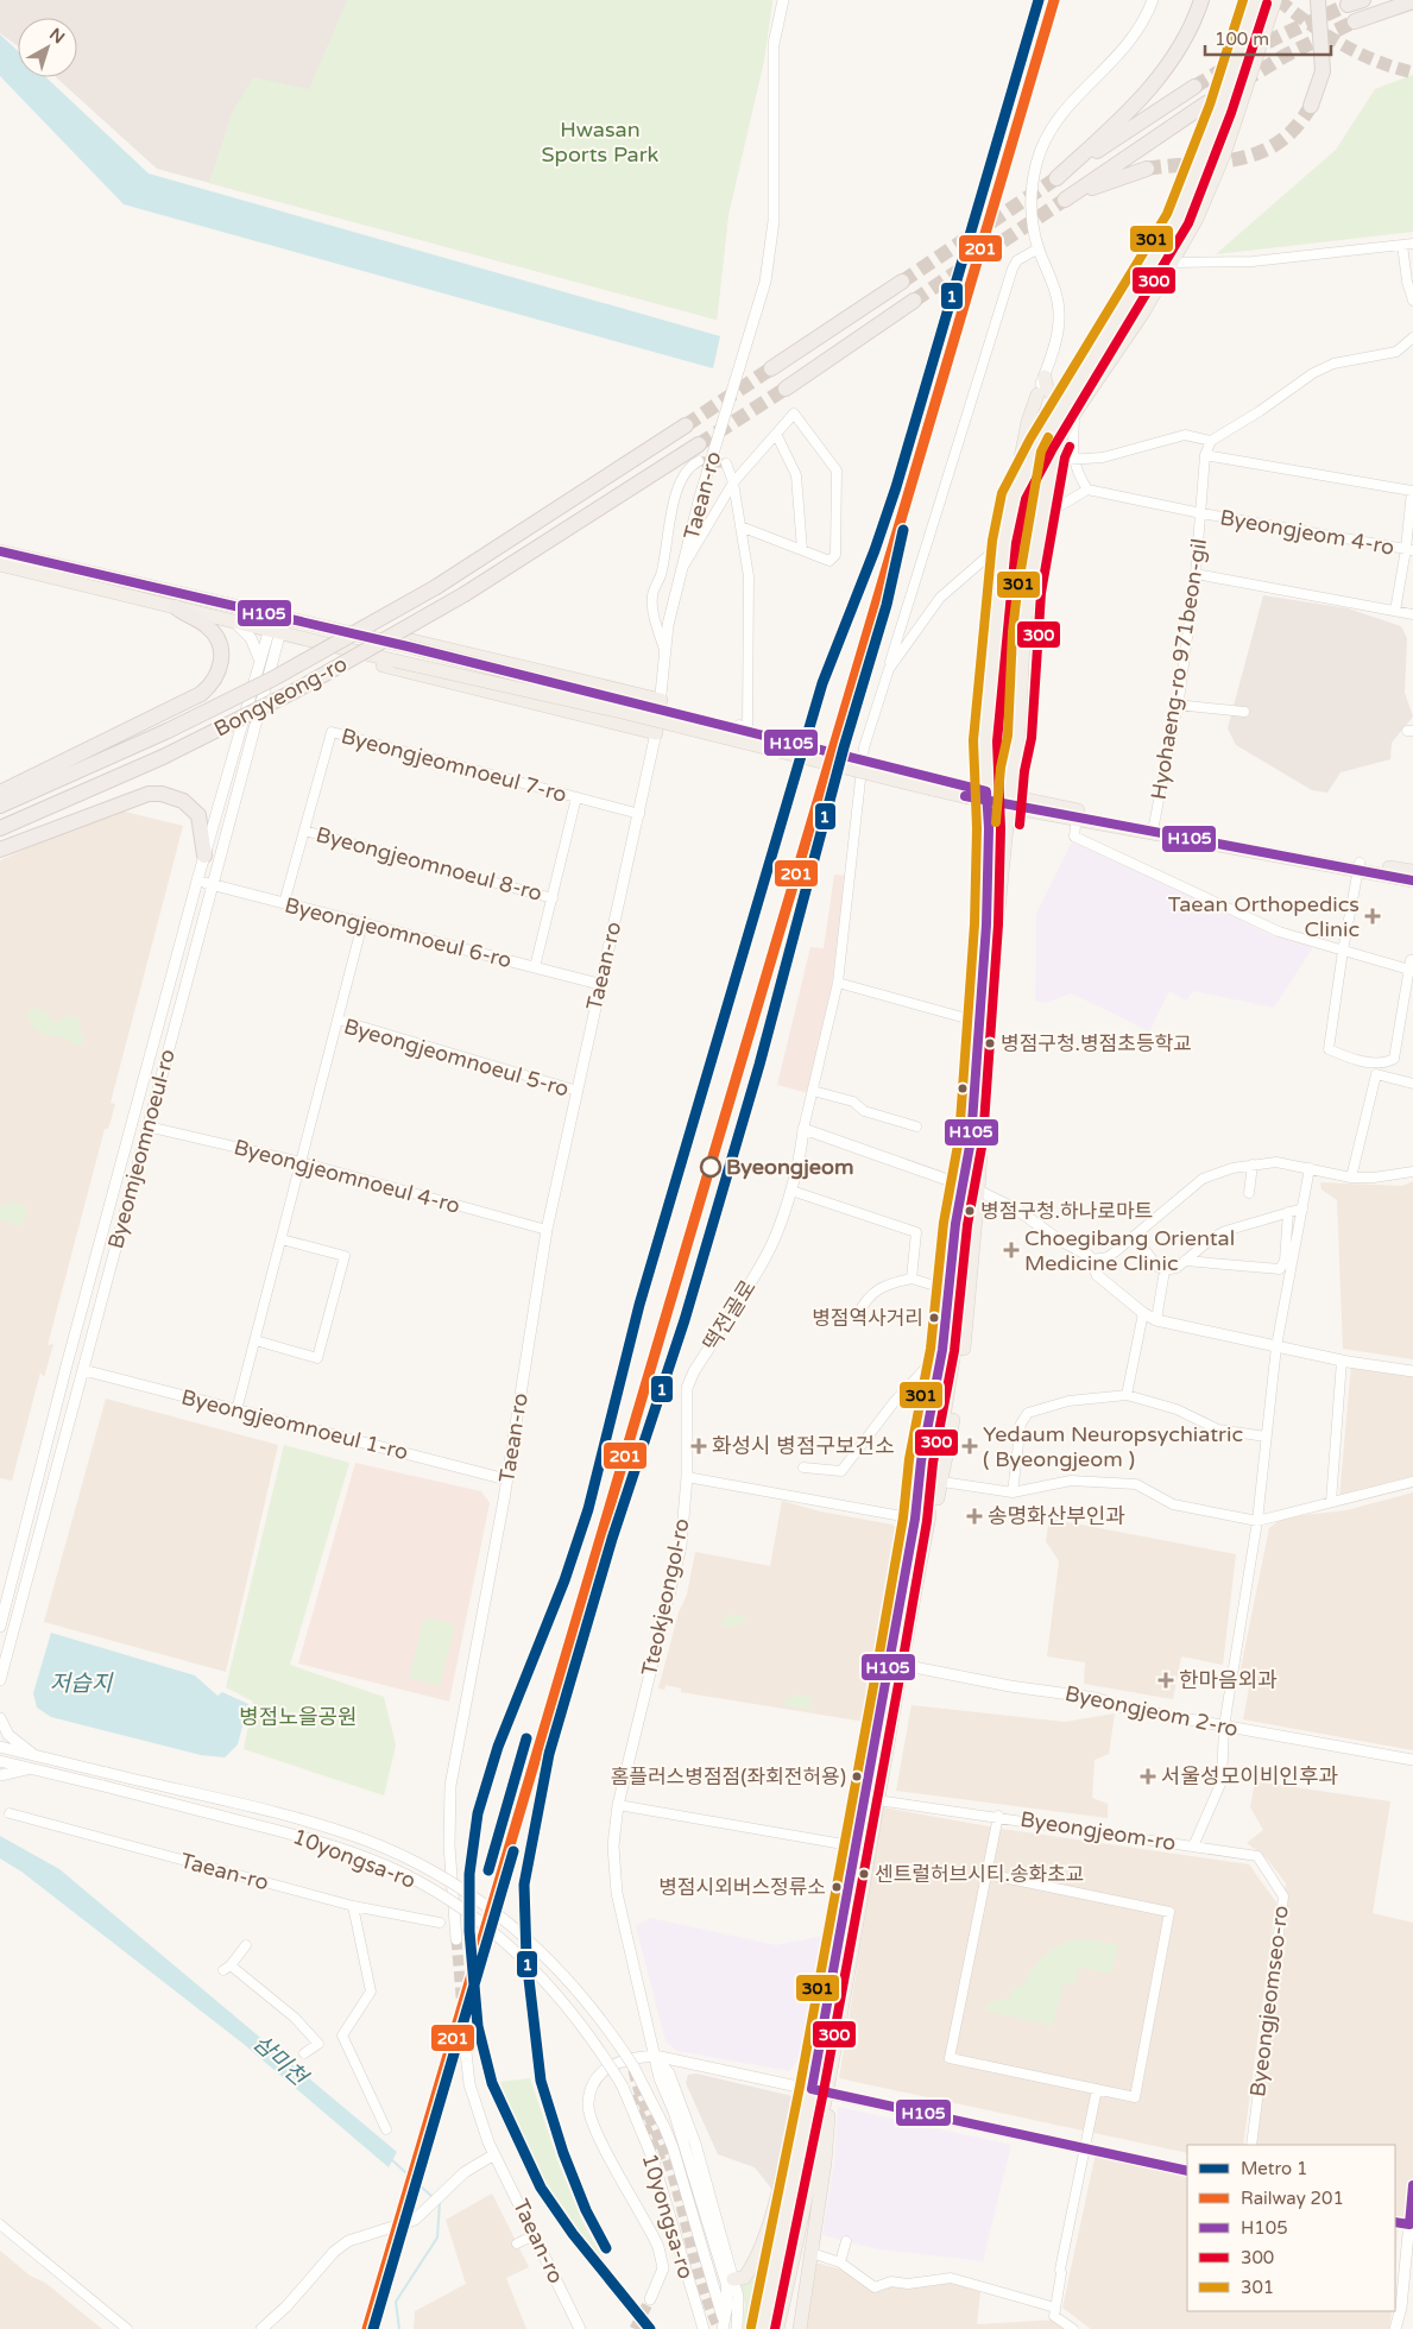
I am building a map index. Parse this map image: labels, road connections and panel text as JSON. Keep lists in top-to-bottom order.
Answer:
{
  "streets": {
    "highway": ["Bongyeong-ro"],
    "street": [
      "Taean-ro",
      "Byeongjeom 4-ro",
      "Hyohaeng-ro 971beon-gil",
      "Byeongjeomnoeul 7-ro",
      "Byeongjeomnoeul 8-ro",
      "Byeongjeomnoeul 6-ro",
      "Byeongjeomnoeul 5-ro",
      "Byeomjeomnoeul-ro",
      "Byeongjeomnoeul 4-ro",
      "떡전골로",
      "Byeongjeomnoeul 1-ro",
      "Tteokjeongol-ro",
      "Byeongjeom 2-ro",
      "Byeongjeom-ro",
      "10yongsa-ro",
      "Byeongjeomseo-ro"
    ]
  },
  "crossings": [
    ["Taean-ro", "Byeongjeomnoeul 6-ro"],
    ["Taean-ro", "Byeongjeomnoeul 5-ro"],
    ["Taean-ro", "Byeongjeomnoeul 4-ro"],
    ["Taean-ro", "Byeongjeomnoeul 1-ro"],
    ["Byeongjeom 4-ro", "Hyohaeng-ro 971beon-gil"],
    ["Byeongjeomnoeul 7-ro", "Byeongjeomnoeul 8-ro"],
    ["Byeongjeomnoeul 7-ro", "Byeongjeomnoeul 6-ro"],
    ["Byeongjeomnoeul 6-ro", "Byeomjeomnoeul-ro"],
    ["Byeongjeomnoeul 5-ro", "Byeongjeomnoeul 4-ro"],
    ["Byeongjeomnoeul 5-ro", "Byeongjeomnoeul 1-ro"],
    ["Byeomjeomnoeul-ro", "Byeongjeomnoeul 4-ro"],
    ["Byeomjeomnoeul-ro", "Byeongjeomnoeul 1-ro"],
    ["떡전골로", "Tteokjeongol-ro"],
    ["Tteokjeongol-ro", "10yongsa-ro"],
    ["Byeongjeom 2-ro", "Byeongjeom-ro"],
    ["Byeongjeom-ro", "Byeongjeomseo-ro"]
  ],
  "water": ["저습지", "삼미천"],
  "parks": ["Hwasan Sports Park", "병점노을공원"],
  "places": {
    "health": [
      "Taean Orthopedics Clinic",
      "Choegibang Oriental Medicine Clinic",
      "화성시 병점구보건소",
      "Yedaum Neuropsychiatric ( Byeongjeom )",
      "송명화산부인과",
      "한마음외과",
      "서울성모이비인후과"
    ],
    "other": [
      "병점구청.병점초등학교",
      "Byeongjeom",
      "병점구청.하나로마트",
      "병점역사거리",
      "홈플러스병점점(좌회전허용)",
      "센트럴허브시티.송화초교",
      "병점시외버스정류소"
    ]
  },
  "lines": [
    "metro line 1",
    "rail line 201",
    "transit line 301",
    "transit line 300",
    "transit line H105"
  ],
  "legend": [
    "Metro 1",
    "Railway 201",
    "H105",
    "300",
    "301"
  ],
  "scale_bar": "100 m",
  "north": "top right"
}
